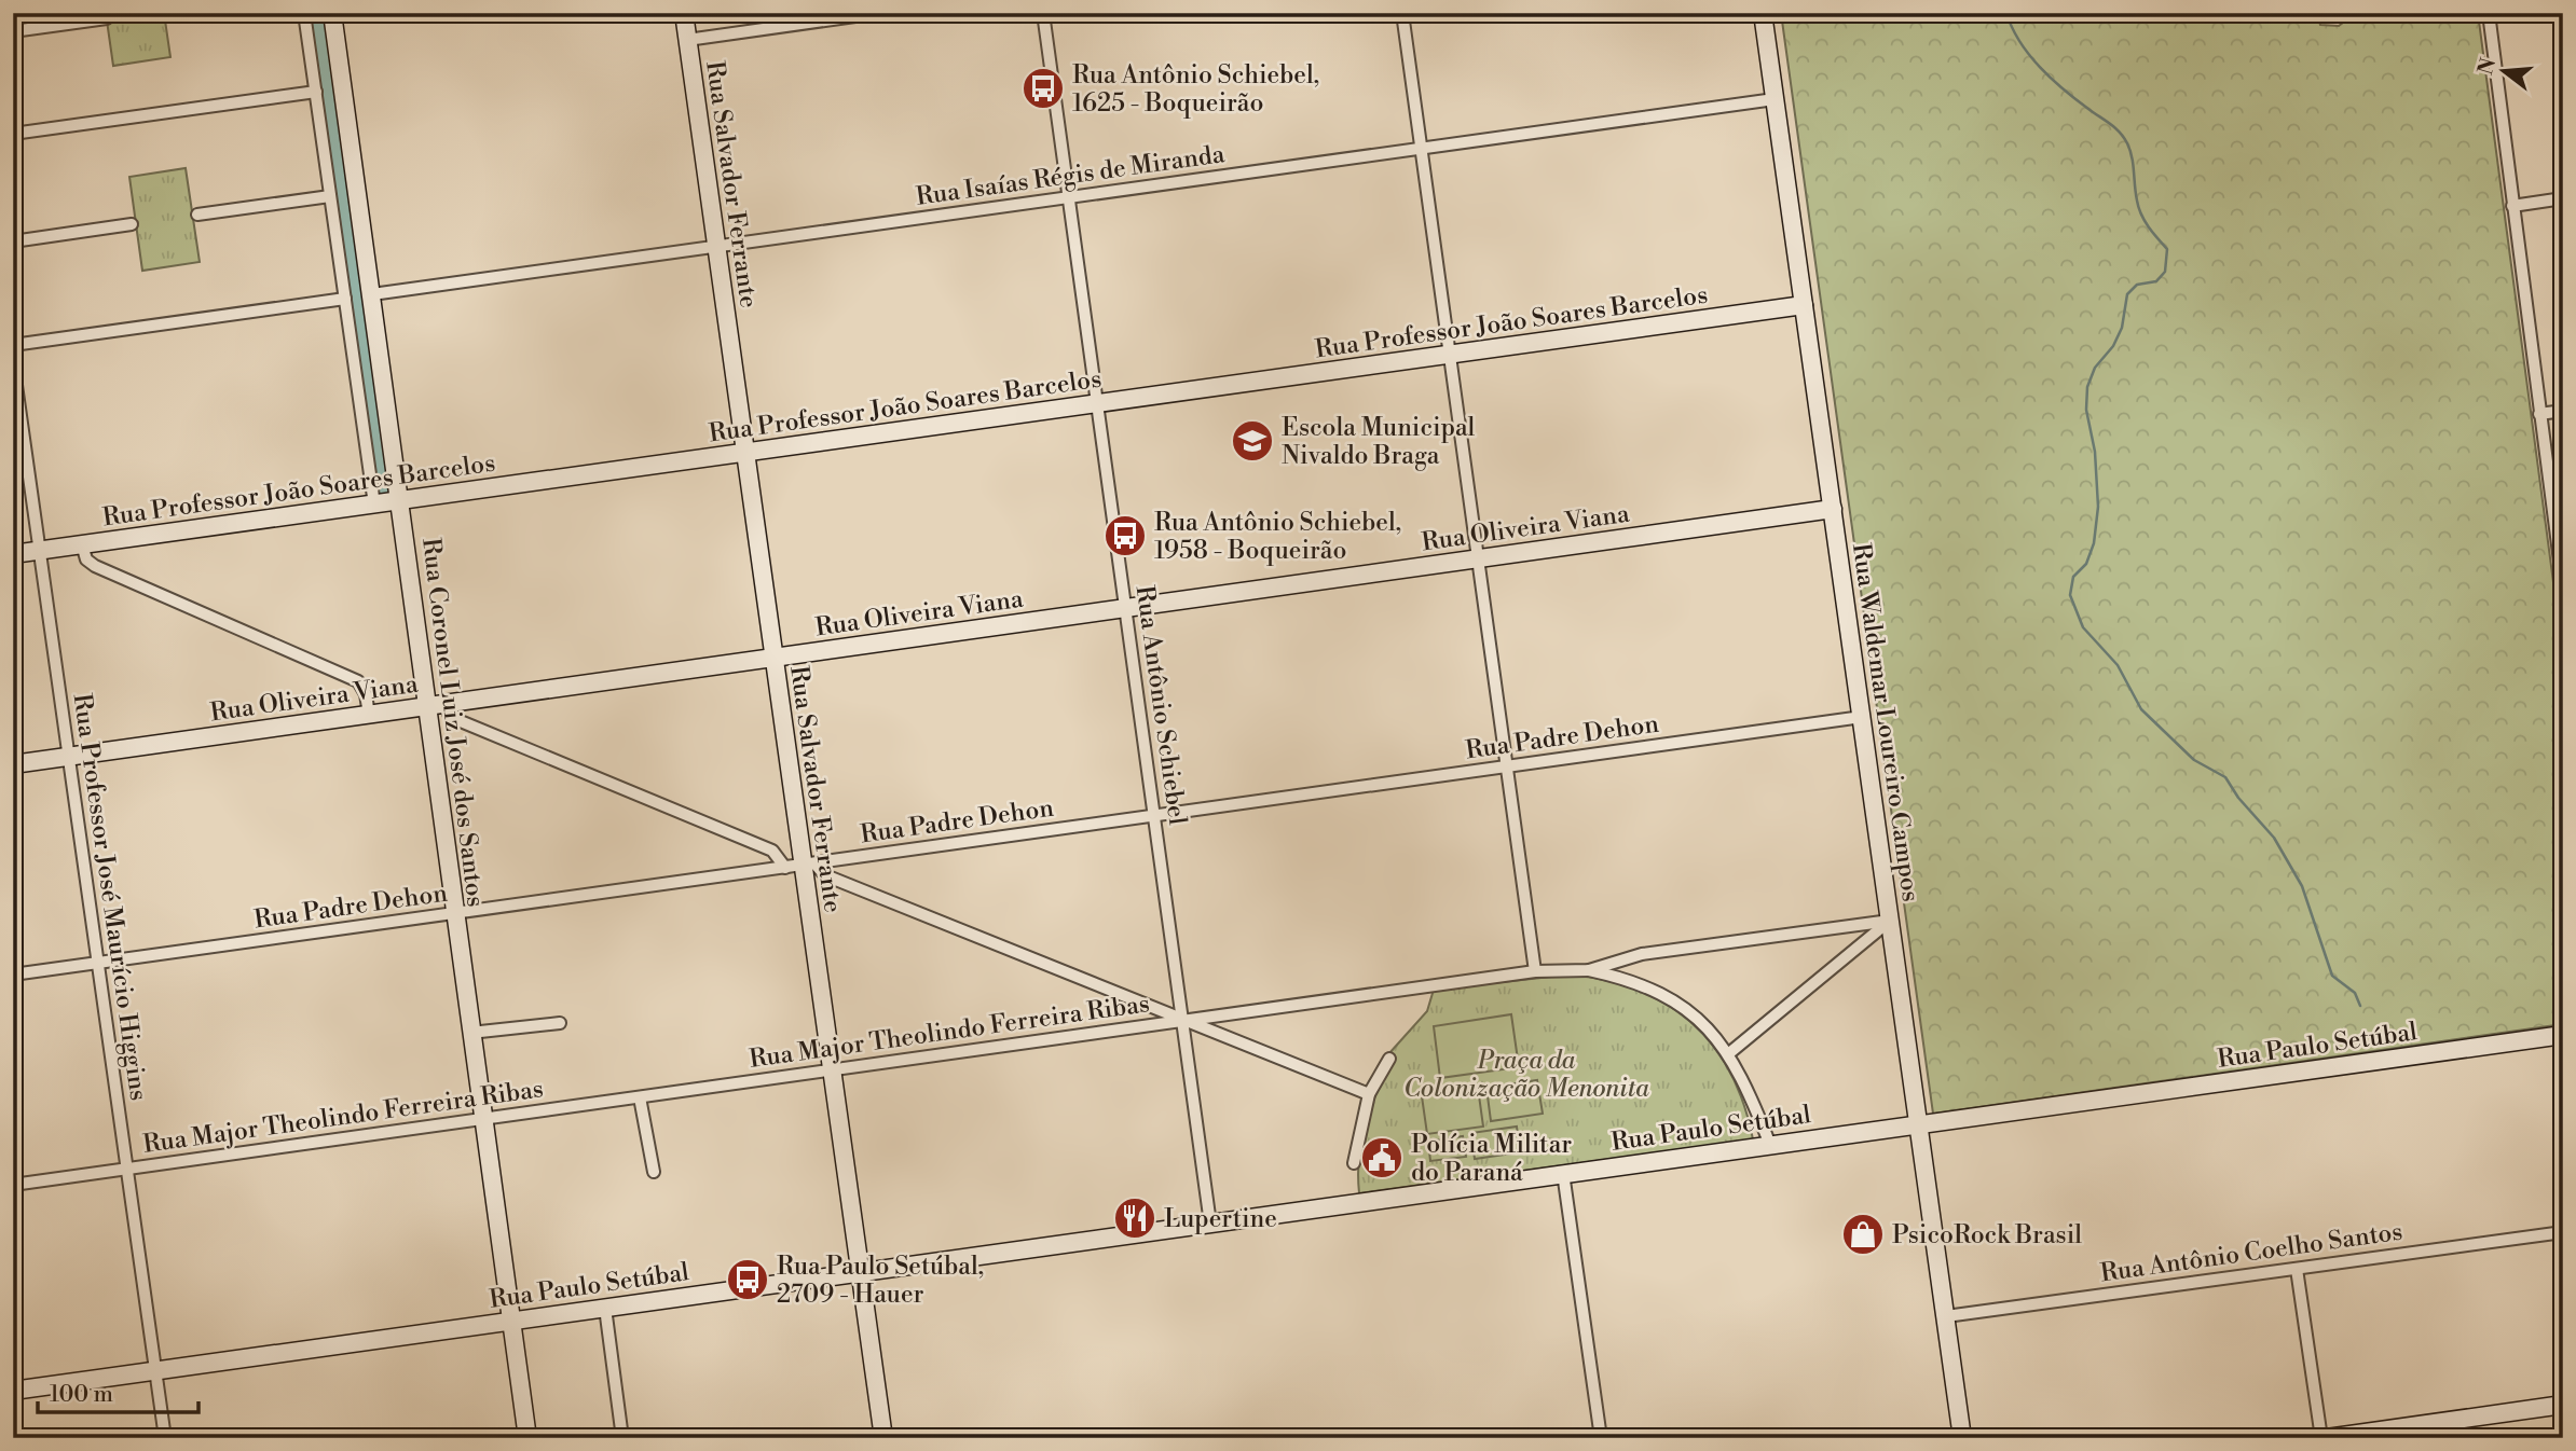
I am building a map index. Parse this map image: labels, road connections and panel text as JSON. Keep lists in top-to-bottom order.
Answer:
{
  "streets": {
    "main road": [
      "Rua Salvador Ferrante",
      "Rua Professor João Soares Barcelos",
      "Rua Oliveira Viana",
      "Rua Coronel Luiz José dos Santos",
      "Rua Waldemar Loureiro Campos",
      "Rua Paulo Setúbal"
    ],
    "street": [
      "Rua Isaías Régis de Miranda",
      "Rua Antônio Schiebel",
      "Rua Padre Dehon",
      "Rua Professor José Maurício Higgins",
      "Rua Major Theolindo Ferreira Ribas",
      "Rua Antônio Coelho Santos"
    ]
  },
  "crossings": [
    ["Rua Isaías Régis de Miranda", "Rua Salvador Ferrante"],
    ["Rua Isaías Régis de Miranda", "Rua Antônio Schiebel"],
    ["Rua Isaías Régis de Miranda", "Rua Coronel Luiz José dos Santos"],
    ["Rua Isaías Régis de Miranda", "Rua Waldemar Loureiro Campos"],
    ["Rua Salvador Ferrante", "Rua Professor João Soares Barcelos"],
    ["Rua Salvador Ferrante", "Rua Oliveira Viana"],
    ["Rua Salvador Ferrante", "Rua Padre Dehon"],
    ["Rua Salvador Ferrante", "Rua Major Theolindo Ferreira Ribas"],
    ["Rua Salvador Ferrante", "Rua Paulo Setúbal"],
    ["Rua Professor João Soares Barcelos", "Rua Antônio Schiebel"],
    ["Rua Professor João Soares Barcelos", "Rua Coronel Luiz José dos Santos"],
    ["Rua Professor João Soares Barcelos", "Rua Waldemar Loureiro Campos"],
    ["Rua Professor João Soares Barcelos", "Rua Professor José Maurício Higgins"],
    ["Rua Oliveira Viana", "Rua Antônio Schiebel"],
    ["Rua Oliveira Viana", "Rua Coronel Luiz José dos Santos"],
    ["Rua Oliveira Viana", "Rua Waldemar Loureiro Campos"],
    ["Rua Oliveira Viana", "Rua Professor José Maurício Higgins"],
    ["Rua Antônio Schiebel", "Rua Padre Dehon"],
    ["Rua Antônio Schiebel", "Rua Major Theolindo Ferreira Ribas"],
    ["Rua Antônio Schiebel", "Rua Paulo Setúbal"],
    ["Rua Coronel Luiz José dos Santos", "Rua Padre Dehon"],
    ["Rua Coronel Luiz José dos Santos", "Rua Major Theolindo Ferreira Ribas"],
    ["Rua Coronel Luiz José dos Santos", "Rua Paulo Setúbal"],
    ["Rua Waldemar Loureiro Campos", "Rua Padre Dehon"],
    ["Rua Waldemar Loureiro Campos", "Rua Major Theolindo Ferreira Ribas"],
    ["Rua Waldemar Loureiro Campos", "Rua Paulo Setúbal"],
    ["Rua Waldemar Loureiro Campos", "Rua Antônio Coelho Santos"],
    ["Rua Padre Dehon", "Rua Professor José Maurício Higgins"],
    ["Rua Professor José Maurício Higgins", "Rua Major Theolindo Ferreira Ribas"],
    ["Rua Professor José Maurício Higgins", "Rua Paulo Setúbal"]
  ],
  "parks": ["Praça da Colonização Menonita"],
  "places": {
    "bus stop": ["Rua Antônio Schiebel, 1625 - Boqueirão", "Rua Antônio Schiebel, 1958 - Boqueirão", "Rua Paulo Setúbal, 2709 - Hauer"],
    "school or university": ["Escola Municipal Nivaldo Braga"],
    "public building": ["Polícia Militar do Paraná"],
    "restaurant": ["Lupertine"],
    "shop": ["PsicoRock Brasil"]
  },
  "scale_bar": "100 m",
  "north": "left"
}
